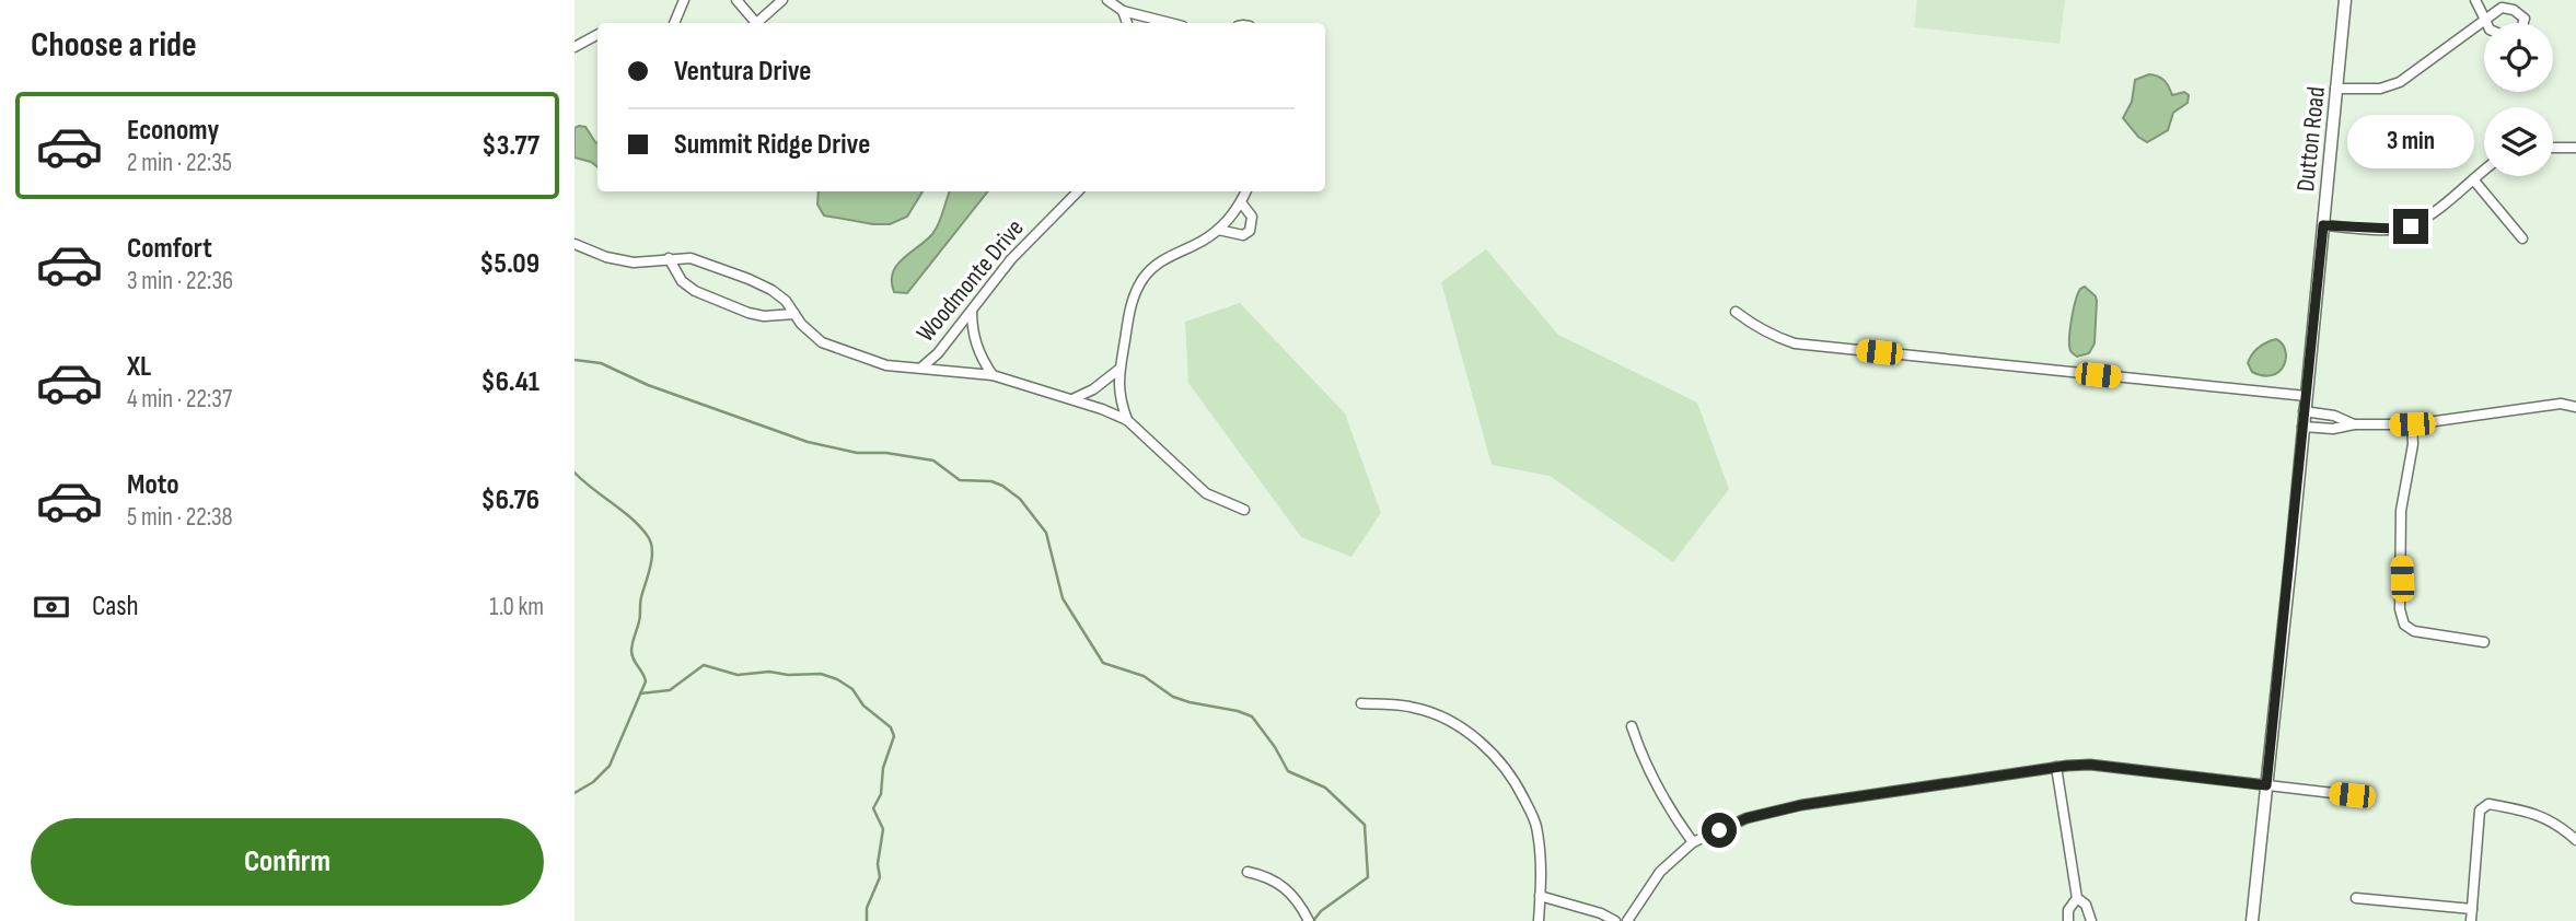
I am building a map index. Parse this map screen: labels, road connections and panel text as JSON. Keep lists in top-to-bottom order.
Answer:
{
  "streets": {
    "street": ["Dutton Road", "Woodmonte Drive"]
  },
  "page": {
    "heading": "Choose a ride",
    "banner": ["Ventura Drive", "Summit Ridge Drive"],
    "list": [
      {
        "name": "Economy",
        "note": "2 min · 22:35",
        "value": "$3.77"
      },
      {
        "name": "Comfort",
        "note": "3 min · 22:36",
        "value": "$5.09"
      },
      {
        "name": "XL",
        "note": "4 min · 22:37",
        "value": "$6.41"
      },
      {
        "name": "Moto",
        "note": "5 min · 22:38",
        "value": "$6.76"
      }
    ],
    "bubble": "3 min",
    "pay": ["Cash", "1.0 km"],
    "buttons": "Confirm"
  }
}
